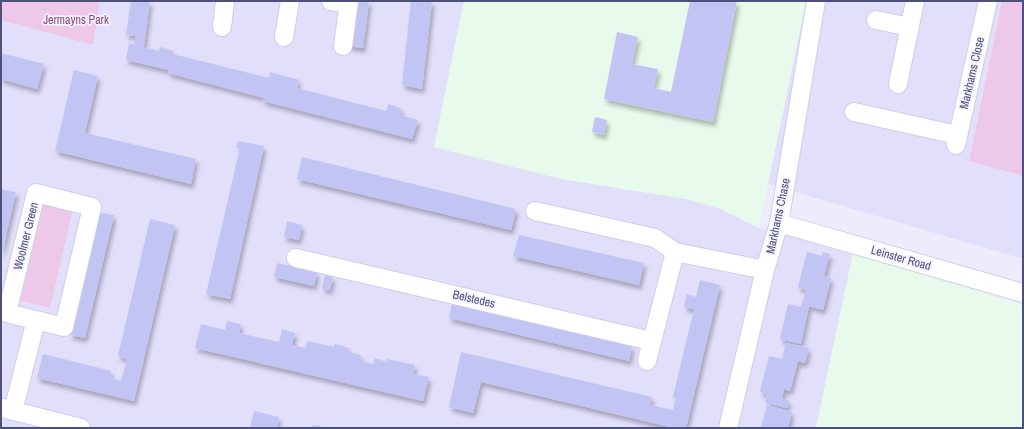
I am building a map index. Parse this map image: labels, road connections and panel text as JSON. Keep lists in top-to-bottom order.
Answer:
{
  "streets": {
    "street": [
      "Markhams Close",
      "Markhams Chase",
      "Woolmer Green",
      "Leinster Road",
      "Belstedes"
    ]
  },
  "crossings": [
    ["Markhams Chase", "Leinster Road"]
  ],
  "parks": ["Jermayns Park"]
}
